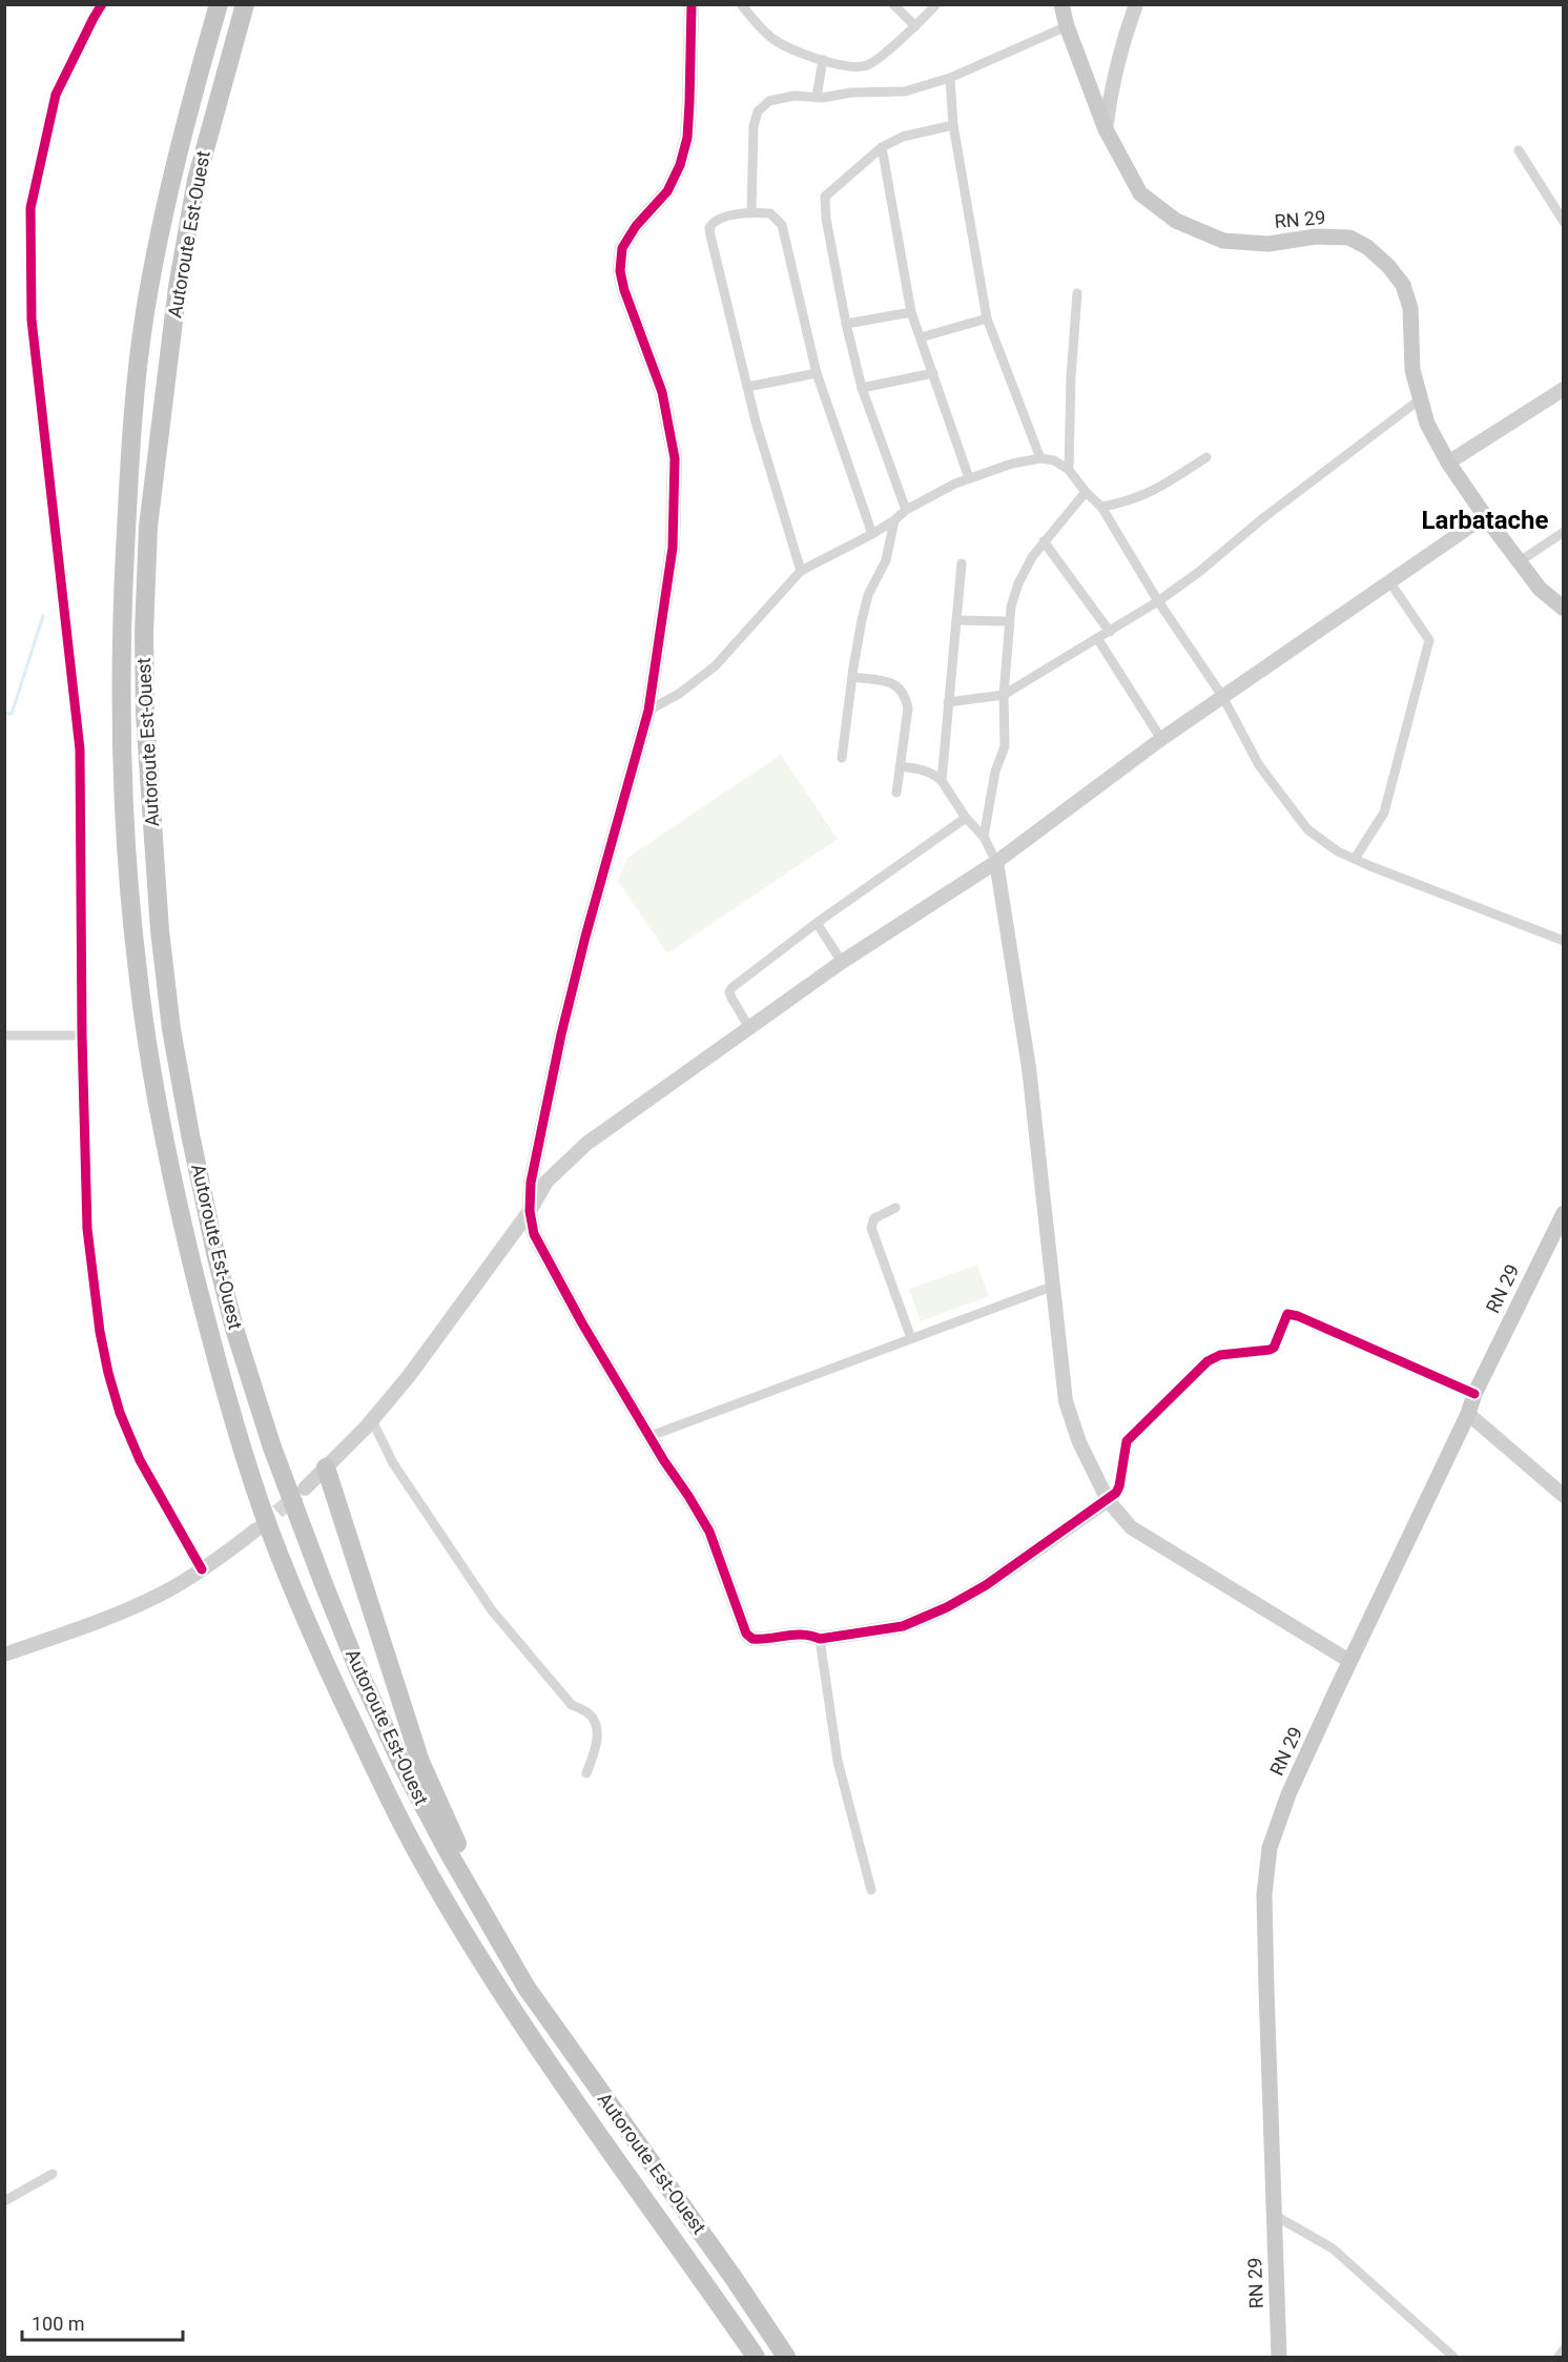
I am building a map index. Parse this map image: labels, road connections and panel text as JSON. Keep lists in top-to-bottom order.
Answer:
{
  "streets": {
    "highway": ["Autoroute Est-Ouest"],
    "main road": ["RN 29"]
  },
  "districts": ["Larbatache"],
  "scale_bar": "100 m"
}
